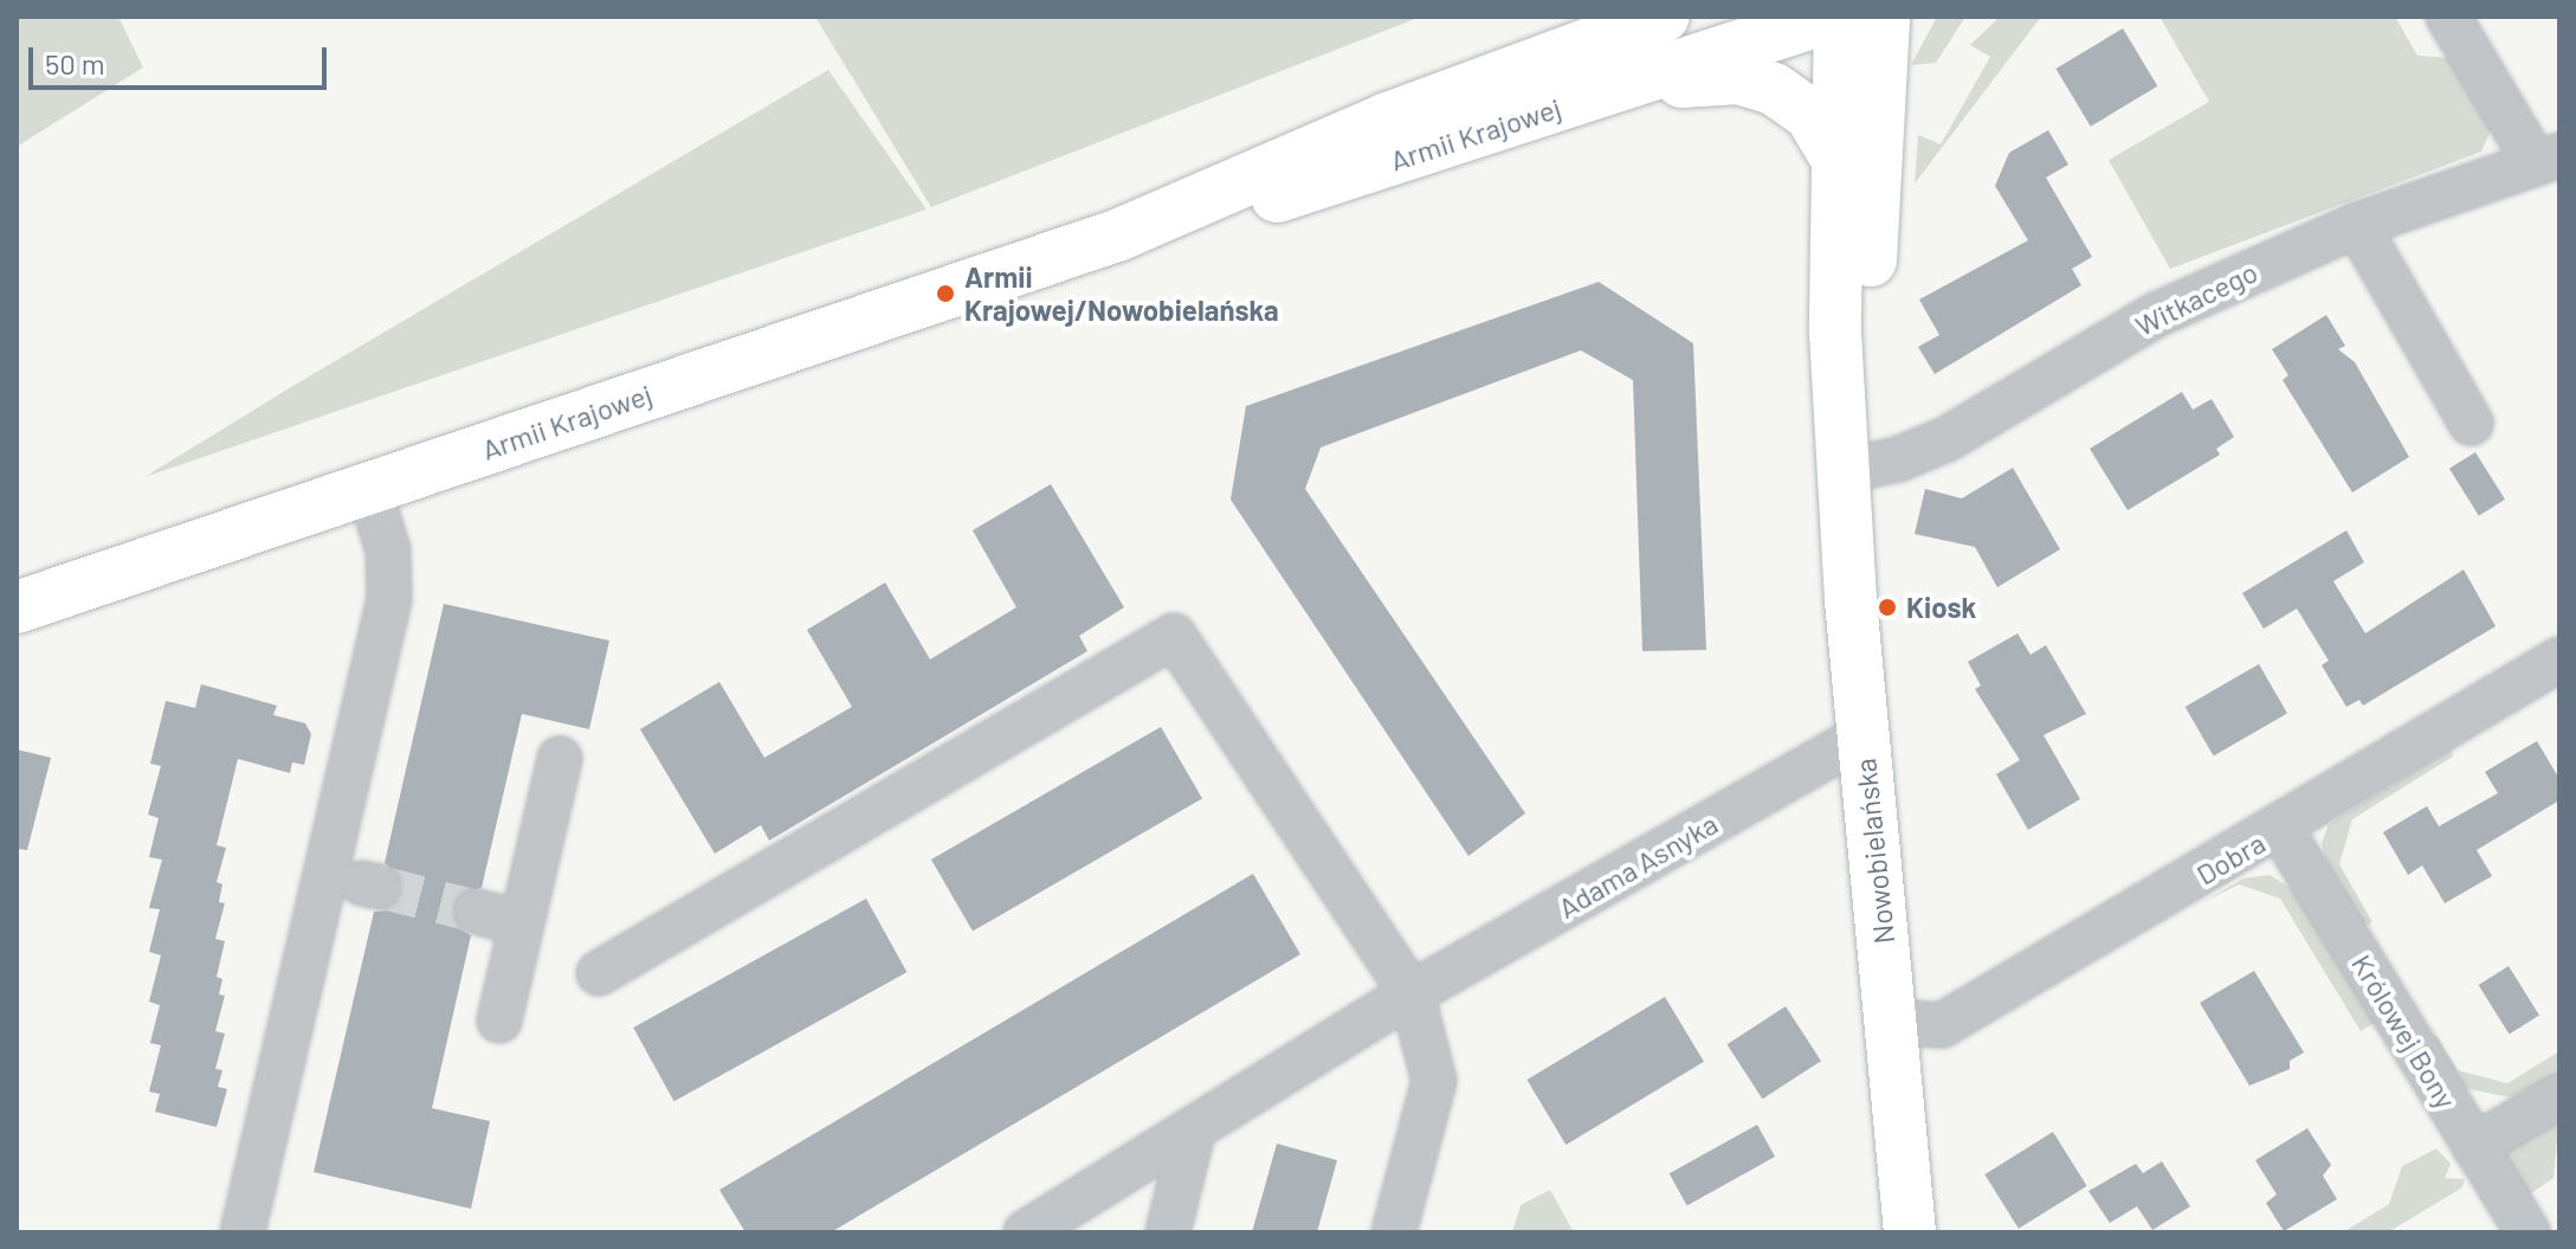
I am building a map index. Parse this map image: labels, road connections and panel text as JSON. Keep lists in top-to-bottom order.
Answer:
{
  "streets": {
    "street": [
      "Armii Krajowej",
      "Witkacego",
      "Nowobielańska",
      "Dobra",
      "Adama Asnyka",
      "Królowej Bony"
    ]
  },
  "crossings": [
    ["Witkacego", "Nowobielańska"],
    ["Nowobielańska", "Dobra"],
    ["Nowobielańska", "Adama Asnyka"],
    ["Dobra", "Królowej Bony"]
  ],
  "places": ["Armii Krajowej/Nowobielańska", "Kiosk"],
  "scale_bar": "50 m"
}
